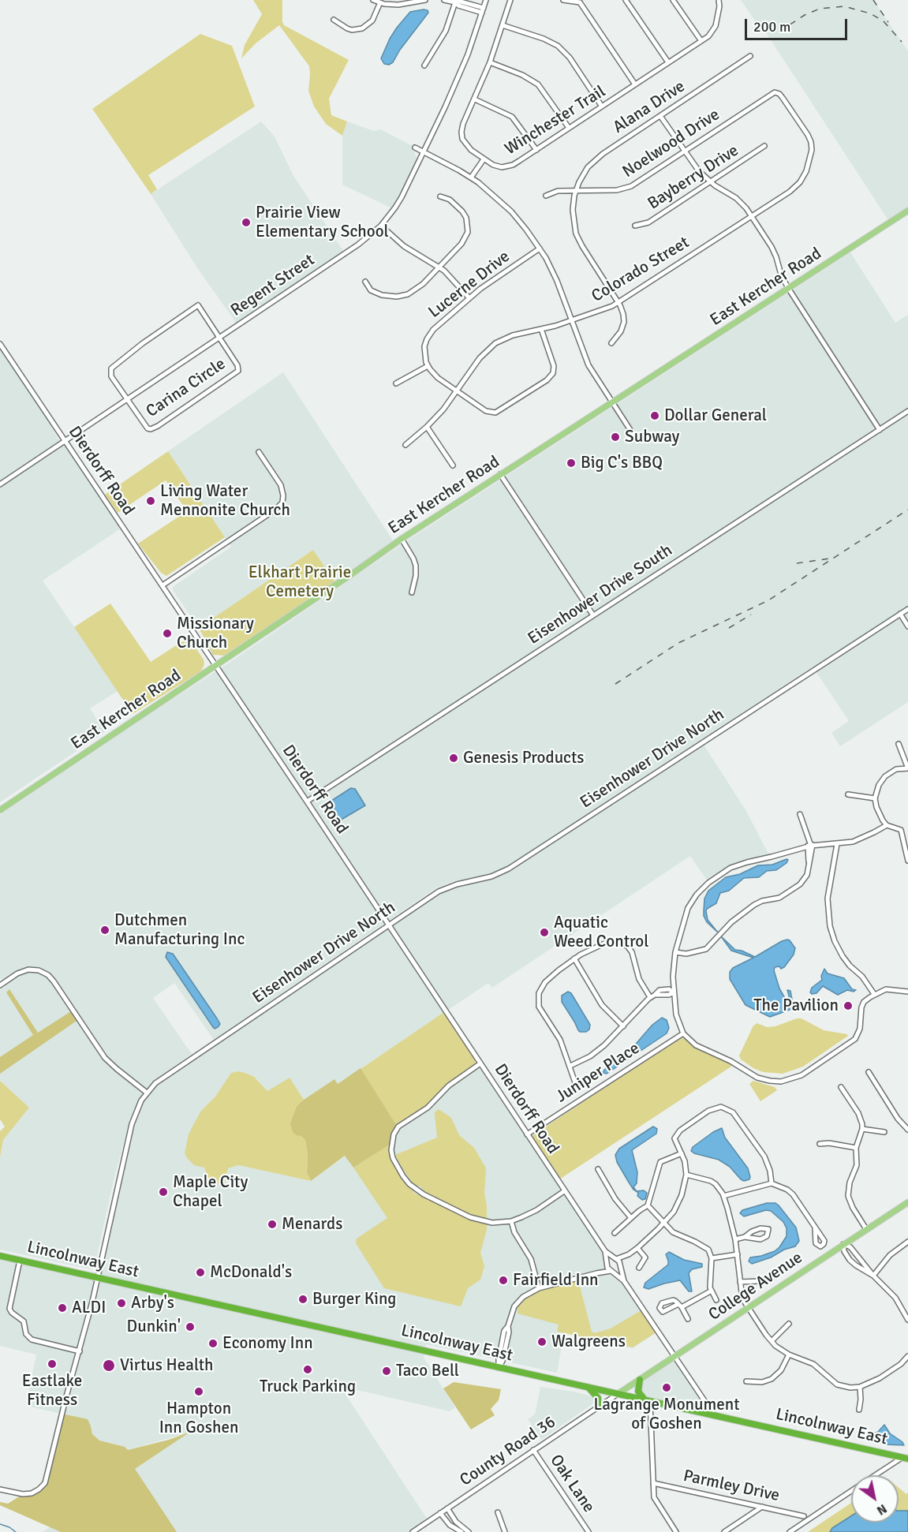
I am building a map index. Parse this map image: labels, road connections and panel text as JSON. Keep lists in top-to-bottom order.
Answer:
{
  "streets": {
    "highway": ["Lincolnway East"],
    "main road": ["East Kercher Road", "College Avenue"],
    "street": [
      "Alana Drive",
      "Winchester Trail",
      "Noelwood Drive",
      "Bayberry Drive",
      "Colorado Street",
      "Lucerne Drive",
      "Regent Street",
      "Carina Circle",
      "Dierdorff Road",
      "Eisenhower Drive South",
      "Eisenhower Drive North",
      "Juniper Place",
      "County Road 36",
      "Oak Lane",
      "Parmley Drive"
    ]
  },
  "crossings": [
    ["Alana Drive", "Noelwood Drive"],
    ["Noelwood Drive", "Colorado Street"],
    ["Regent Street", "Carina Circle"],
    ["Regent Street", "Dierdorff Road"],
    ["East Kercher Road", "Dierdorff Road"],
    ["Dierdorff Road", "Eisenhower Drive South"],
    ["Dierdorff Road", "Eisenhower Drive North"],
    ["Dierdorff Road", "Juniper Place"],
    ["Dierdorff Road", "Lincolnway East"],
    ["Dierdorff Road", "College Avenue"],
    ["Eisenhower Drive North", "Lincolnway East"],
    ["Lincolnway East", "College Avenue"],
    ["Lincolnway East", "County Road 36"],
    ["College Avenue", "County Road 36"],
    ["County Road 36", "Oak Lane"]
  ],
  "parks": ["Elkhart Prairie Cemetery"],
  "places": [
    "Prairie View Elementary School",
    "Dollar General",
    "Subway",
    "Big C's BBQ",
    "Living Water Mennonite Church",
    "Missionary Church",
    "Genesis Products",
    "Dutchmen Manufacturing Inc",
    "Aquatic Weed Control",
    "The Pavilion",
    "Maple City Chapel",
    "Menards",
    "McDonald's",
    "Fairfield Inn",
    "Burger King",
    "Arby's",
    "ALDI",
    "Dunkin'",
    "Walgreens",
    "Economy Inn",
    "Eastlake Fitness",
    "Virtus Health",
    "Truck Parking",
    "Taco Bell",
    "Lagrange Monument of Goshen",
    "Hampton Inn Goshen"
  ],
  "scale_bar": "200 m",
  "north": "bottom right"
}
